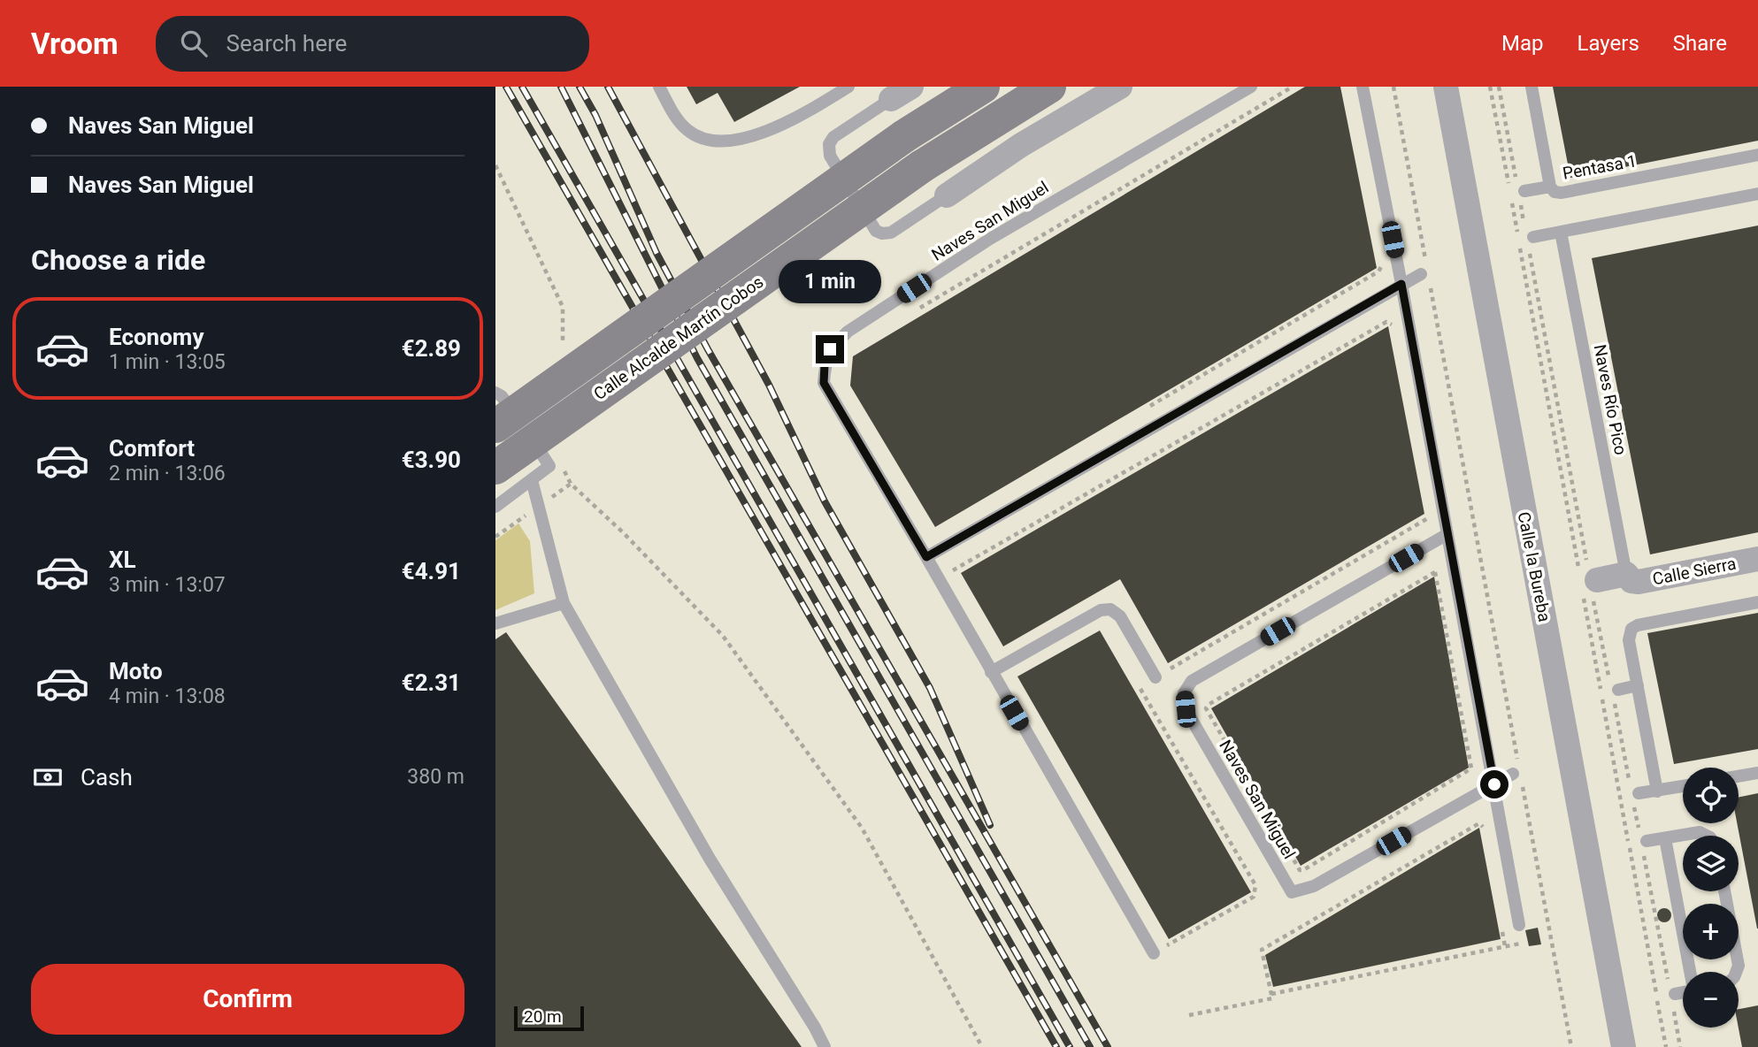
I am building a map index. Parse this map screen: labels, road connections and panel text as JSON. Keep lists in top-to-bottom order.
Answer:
{
  "streets": {
    "main road": ["Calle Alcalde Martín Cobos"],
    "street": ["Calle la Bureba", "Calle Sierra"],
    "lane": ["Pentasa 1", "Naves San Miguel", "Naves Río Pico"]
  },
  "crossings": [
    ["Naves Río Pico", "Calle Sierra"]
  ],
  "scale_bar": "20 m",
  "page": {
    "header": "Vroom",
    "search": "Search here",
    "nav": ["Map", "Layers", "Share"],
    "banner": ["Naves San Miguel", "Naves San Miguel"],
    "heading": "Choose a ride",
    "bubble": "1 min",
    "list": [
      {
        "name": "Economy",
        "note": "1 min · 13:05",
        "value": "€2.89"
      },
      {
        "name": "Comfort",
        "note": "2 min · 13:06",
        "value": "€3.90"
      },
      {
        "name": "XL",
        "note": "3 min · 13:07",
        "value": "€4.91"
      },
      {
        "name": "Moto",
        "note": "4 min · 13:08",
        "value": "€2.31"
      }
    ],
    "pay": ["Cash", "380 m"],
    "map_buttons": ["+", "−"],
    "buttons": "Confirm",
    "scale": "20 m"
  }
}
